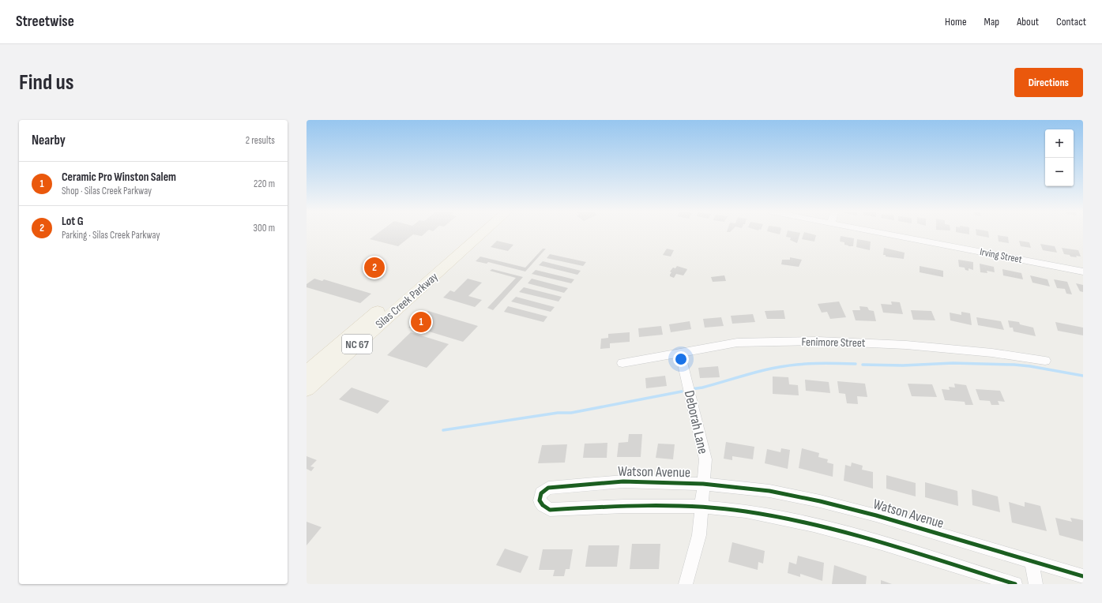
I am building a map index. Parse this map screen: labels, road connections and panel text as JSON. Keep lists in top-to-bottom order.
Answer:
{
  "streets": {
    "main road": ["Silas Creek Parkway", "NC 67"],
    "street": [
      "Irving Street",
      "Fenimore Street",
      "Deborah Lane",
      "Watson Avenue"
    ]
  },
  "crossings": [
    ["Fenimore Street", "Deborah Lane"],
    ["Deborah Lane", "Watson Avenue"]
  ],
  "page": {
    "header": "Streetwise",
    "nav": [
      "Home",
      "Map",
      "About",
      "Contact"
    ],
    "buttons": "Directions",
    "title": "Find us",
    "heading": ["Nearby", "2 results"],
    "map_buttons": ["+", "−"],
    "list": [
      {
        "mark": "1",
        "name": "Ceramic Pro Winston Salem",
        "note": "Shop · Silas Creek Parkway",
        "value": "220 m"
      },
      {
        "mark": "2",
        "name": "Lot G",
        "note": "Parking · Silas Creek Parkway",
        "value": "300 m"
      }
    ],
    "pins": ["2", "1"]
  }
}
